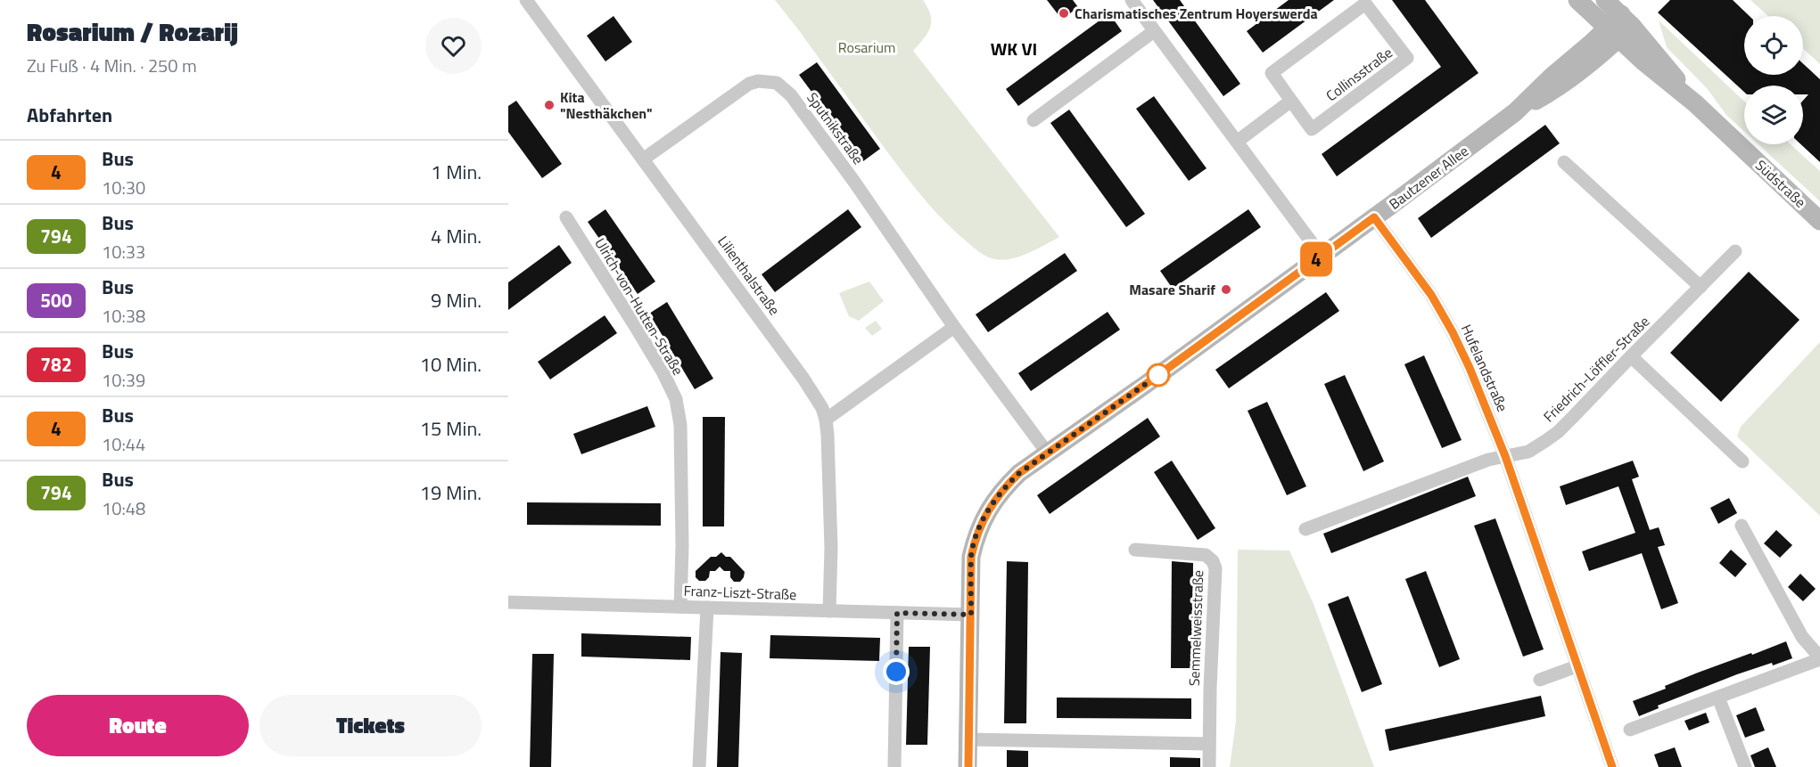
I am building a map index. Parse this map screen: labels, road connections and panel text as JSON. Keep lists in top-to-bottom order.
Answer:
{
  "streets": {
    "street": [
      "Collinsstraße",
      "Sputnikstraße",
      "Bautzener Allee",
      "Südstraße",
      "Lilienthalstraße",
      "Ulrich-von-Hutten-Straße",
      "Hufelandstraße",
      "Friedrich-Löffler-Straße",
      "Franz-Liszt-Straße",
      "Semmelweisstraße"
    ]
  },
  "crossings": [
    ["Sputnikstraße", "Bautzener Allee"],
    ["Sputnikstraße", "Lilienthalstraße"],
    ["Bautzener Allee", "Südstraße"],
    ["Bautzener Allee", "Hufelandstraße"],
    ["Bautzener Allee", "Franz-Liszt-Straße"],
    ["Lilienthalstraße", "Franz-Liszt-Straße"],
    ["Ulrich-von-Hutten-Straße", "Franz-Liszt-Straße"],
    ["Hufelandstraße", "Friedrich-Löffler-Straße"]
  ],
  "districts": ["WK VI"],
  "parks": ["Rosarium"],
  "places": ["Charismatisches Zentrum Hoyerswerda", "Kita \"Nesthäkchen\"", "Masare Sharif"],
  "lines": ["bus line 4"],
  "page": {
    "heading": [
      ["Rosarium / Rozarij", "Zu Fuß · 4 Min. · 250 m"],
      "Abfahrten"
    ],
    "on_map": "4",
    "list": [
      {
        "mark": "4",
        "name": "Bus",
        "note": "10:30",
        "value": "1 Min."
      },
      {
        "mark": "794",
        "name": "Bus",
        "note": "10:33",
        "value": "4 Min."
      },
      {
        "mark": "500",
        "name": "Bus",
        "note": "10:38",
        "value": "9 Min."
      },
      {
        "mark": "782",
        "name": "Bus",
        "note": "10:39",
        "value": "10 Min."
      },
      {
        "mark": "4",
        "name": "Bus",
        "note": "10:44",
        "value": "15 Min."
      },
      {
        "mark": "794",
        "name": "Bus",
        "note": "10:48",
        "value": "19 Min."
      }
    ],
    "buttons": ["Route", "Tickets"]
  }
}
